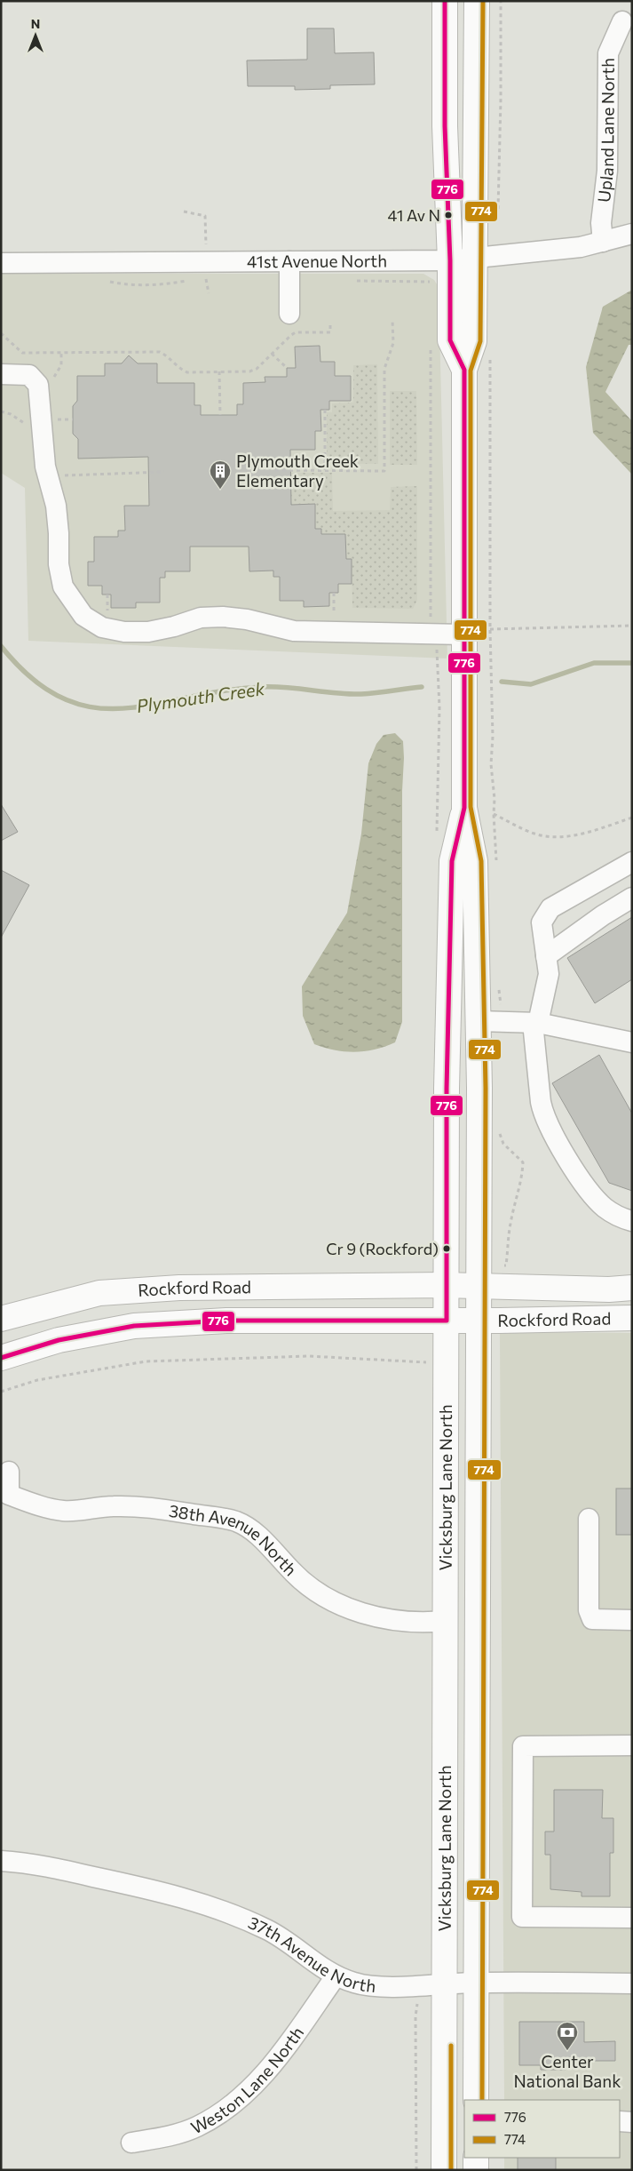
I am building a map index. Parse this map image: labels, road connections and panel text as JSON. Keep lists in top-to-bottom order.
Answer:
{
  "streets": {
    "main road": ["Rockford Road", "Vicksburg Lane North"],
    "street": [
      "Upland Lane North",
      "41st Avenue North",
      "38th Avenue North",
      "37th Avenue North",
      "Weston Lane North"
    ]
  },
  "crossings": [
    ["Upland Lane North", "41st Avenue North"],
    ["41st Avenue North", "Vicksburg Lane North"],
    ["Rockford Road", "Vicksburg Lane North"],
    ["Vicksburg Lane North", "38th Avenue North"],
    ["Vicksburg Lane North", "37th Avenue North"],
    ["37th Avenue North", "Weston Lane North"]
  ],
  "water": ["Plymouth Creek"],
  "places": {
    "other": ["41 Av N", "Cr 9 (Rockford)"],
    "building": ["Plymouth Creek Elementary"],
    "bank": ["Center National Bank"]
  },
  "lines": ["transit line 776", "transit line 774"],
  "legend": ["776", "774"],
  "north": "top"
}
